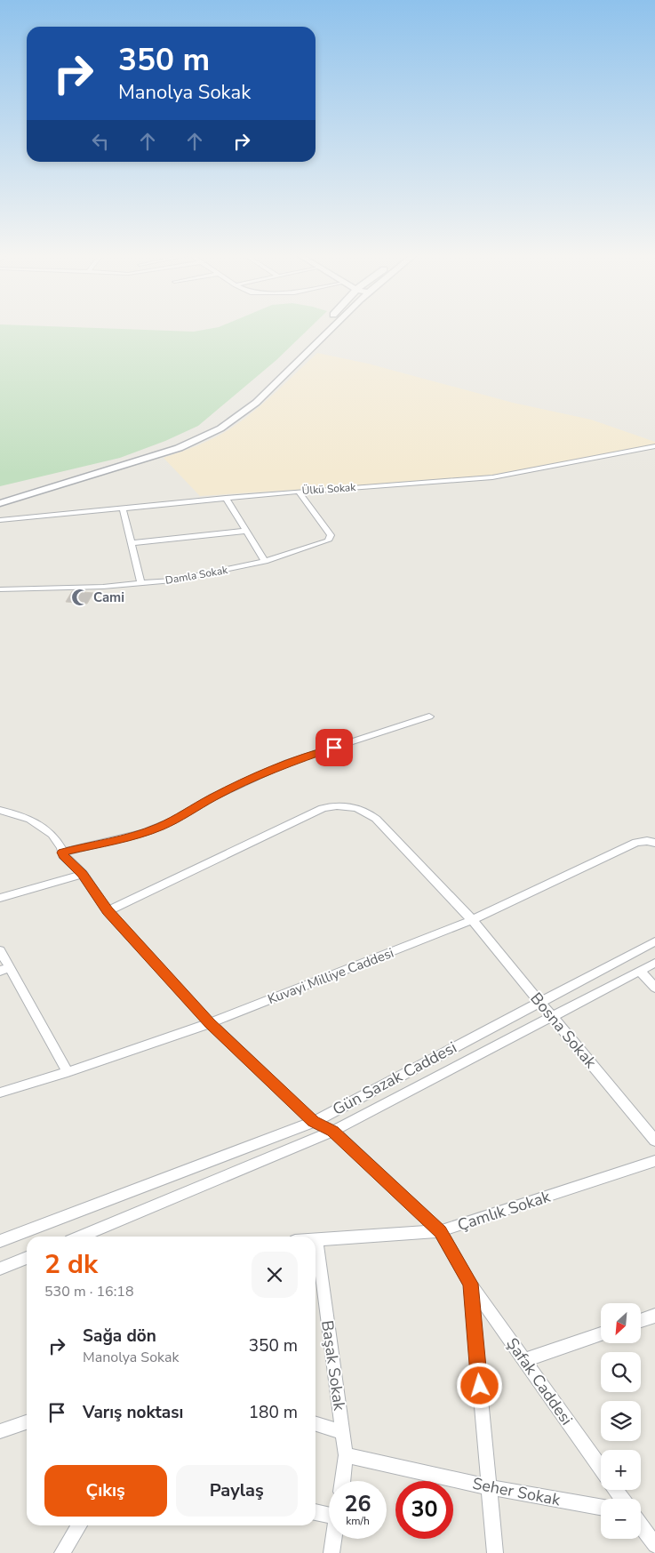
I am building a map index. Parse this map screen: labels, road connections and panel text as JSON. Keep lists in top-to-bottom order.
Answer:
{
  "streets": {
    "street": [
      "Ülkü Sokak",
      "Damla Sokak",
      "Kuvayi Milliye Caddesi",
      "Bosna Sokak",
      "Gün Sazak Caddesi",
      "Çamlık Sokak",
      "Başak Sokak",
      "Şafak Caddesi",
      "Seher Sokak"
    ]
  },
  "crossings": [
    ["Ülkü Sokak", "Damla Sokak"],
    ["Kuvayi Milliye Caddesi", "Bosna Sokak"],
    ["Kuvayi Milliye Caddesi", "Şafak Caddesi"],
    ["Bosna Sokak", "Gün Sazak Caddesi"],
    ["Bosna Sokak", "Şafak Caddesi"],
    ["Gün Sazak Caddesi", "Şafak Caddesi"],
    ["Çamlık Sokak", "Başak Sokak"],
    ["Çamlık Sokak", "Şafak Caddesi"],
    ["Başak Sokak", "Seher Sokak"]
  ],
  "places": {
    "mosque": ["Cami"]
  },
  "north": "bottom left",
  "page": {
    "turn": ["350 m", "Manolya Sokak"],
    "heading": ["2 dk", "530 m · 16:18"],
    "map_buttons": ["+", "−"],
    "list": [
      {
        "name": "Sağa dön",
        "note": "Manolya Sokak",
        "value": "350 m"
      },
      {
        "name": "Varış noktası",
        "value": "180 m"
      }
    ],
    "buttons": ["Çıkış", "Paylaş"],
    "speed": "26 km/h",
    "limit": "30"
  }
}
